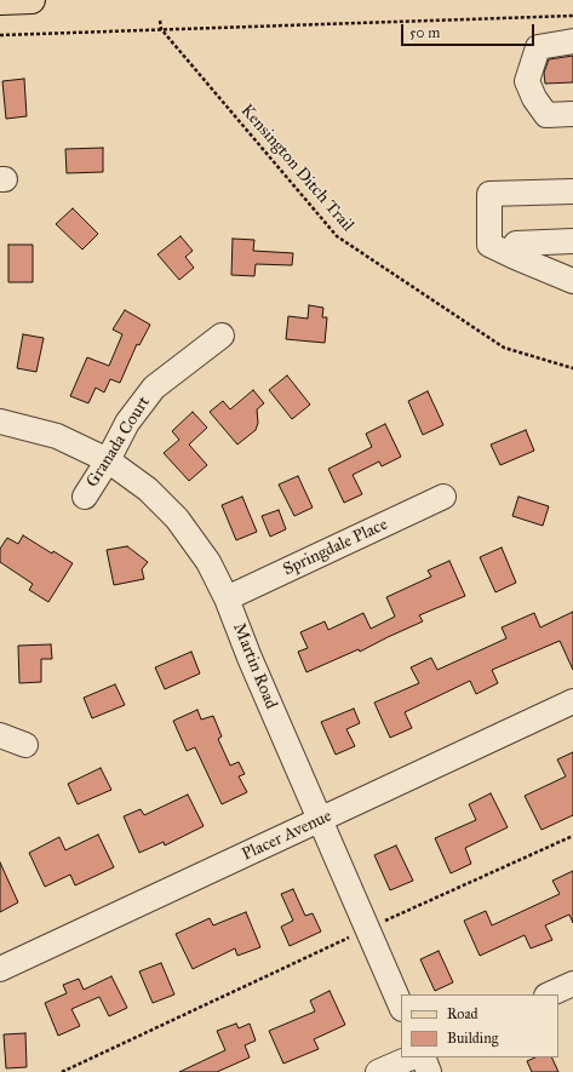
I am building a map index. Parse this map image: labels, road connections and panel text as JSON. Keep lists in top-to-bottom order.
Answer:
{
  "streets": {
    "street": [
      "Granada Court",
      "Springdale Place",
      "Martin Road",
      "Placer Avenue"
    ],
    "path": ["Kensington Ditch Trail"]
  },
  "crossings": [
    ["Granada Court", "Martin Road"],
    ["Springdale Place", "Martin Road"],
    ["Martin Road", "Placer Avenue"]
  ],
  "legend": ["Road", "Building"],
  "scale_bar": "50 m"
}
